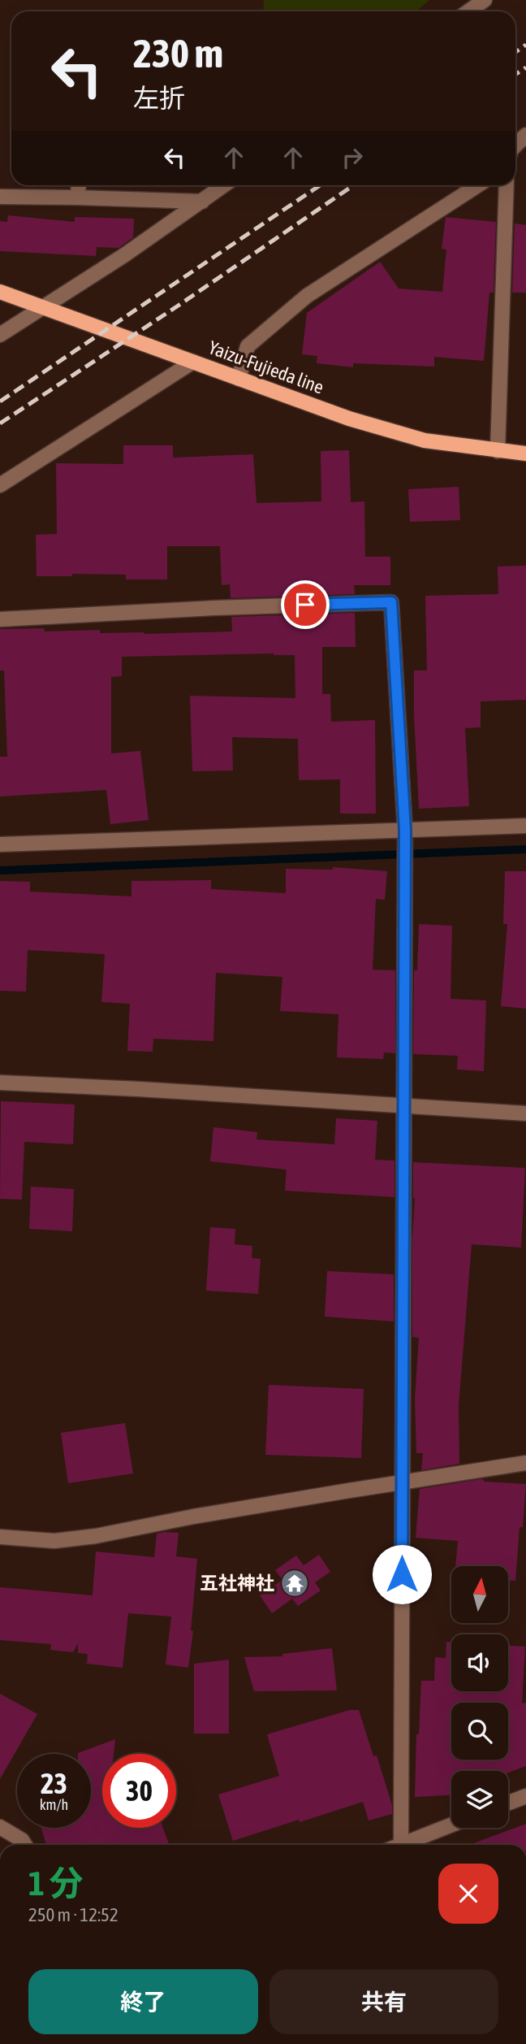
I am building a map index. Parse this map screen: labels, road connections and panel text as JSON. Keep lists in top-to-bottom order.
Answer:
{
  "streets": {
    "main road": ["Yaizu-Fujieda line"]
  },
  "places": {
    "temple": ["五社神社"]
  },
  "north": "top",
  "page": {
    "turn": ["230 m", "左折"],
    "speed": "23 km/h",
    "limit": "30",
    "heading": ["1 分", "250 m · 12:52"],
    "buttons": ["終了", "共有"]
  }
}
